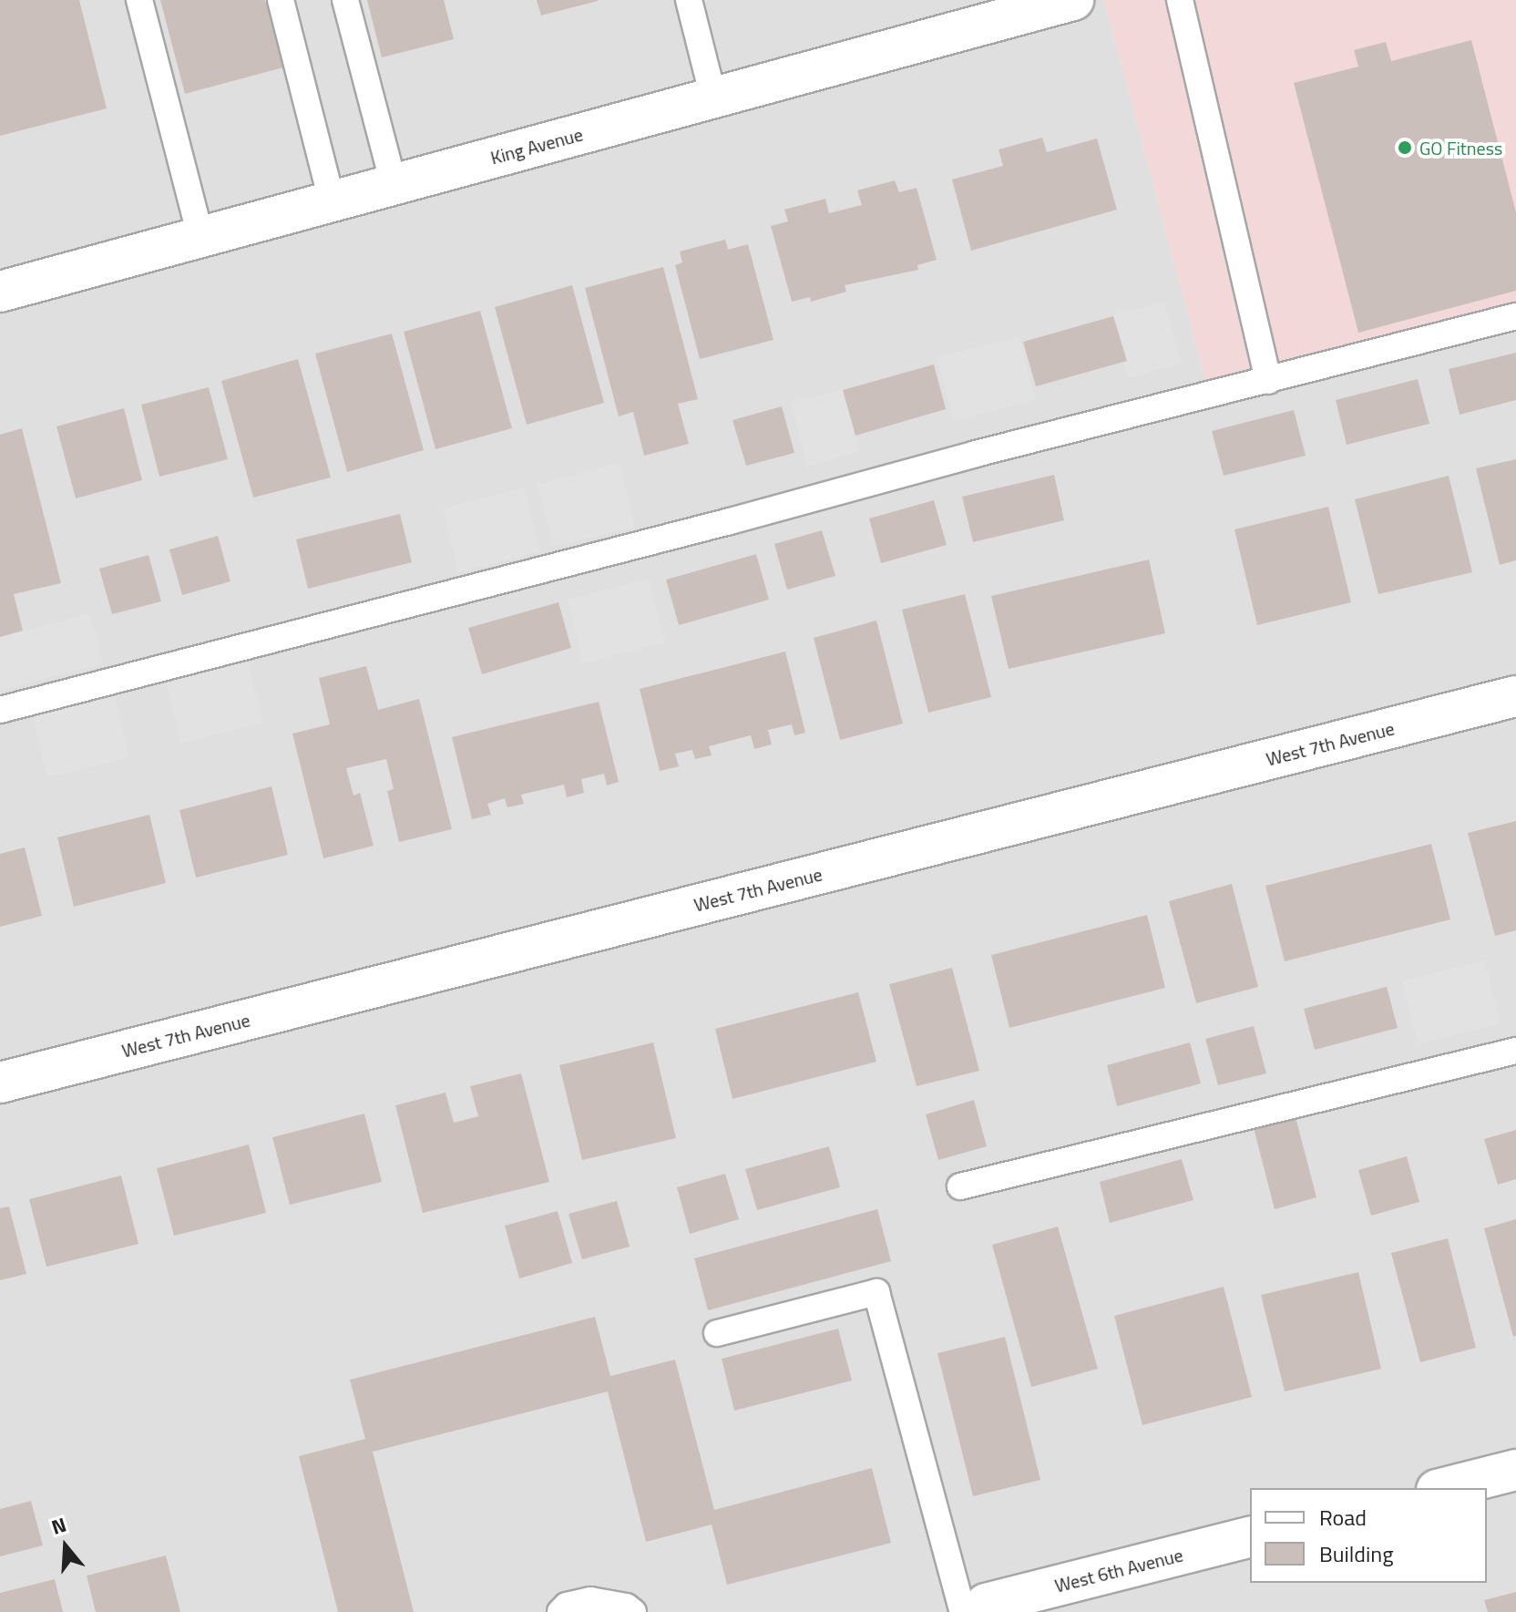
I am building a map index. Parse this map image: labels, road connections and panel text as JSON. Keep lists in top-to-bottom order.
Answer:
{
  "streets": {
    "street": ["King Avenue", "West 7th Avenue", "West 6th Avenue"]
  },
  "places": ["GO Fitness"],
  "legend": ["Road", "Building"],
  "north": "top"
}
